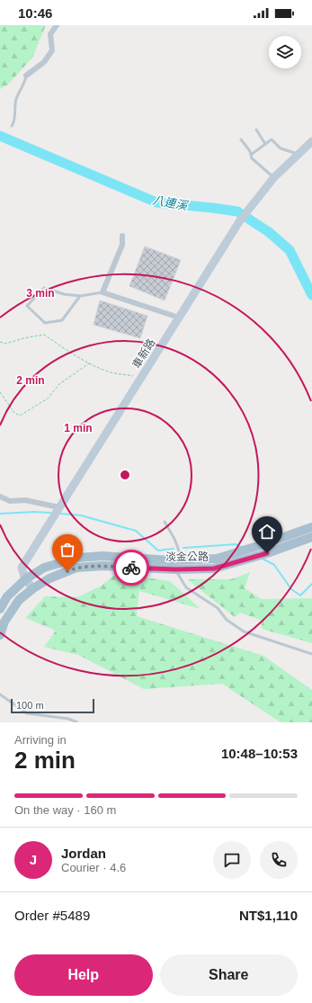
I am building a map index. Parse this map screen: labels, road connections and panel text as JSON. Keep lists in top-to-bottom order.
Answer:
{
  "streets": {
    "main road": ["淡金公路"],
    "street": ["車新路"]
  },
  "crossings": [
    ["車新路", "淡金公路"]
  ],
  "water": ["八連溪"],
  "scale_bar": "100 m",
  "page": {
    "status": "10:46",
    "scale": "100 m",
    "heading": ["2 min", "Arriving in", "10:48–10:53"],
    "panel": [
      "Jordan",
      "Courier · 4.6",
      "Order #5489",
      "NT$1,110"
    ],
    "bar": "On the way · 160 m",
    "round": "J",
    "buttons": ["Help", "Share"]
  },
  "rings": ["3 min", "2 min", "1 min"]
}
